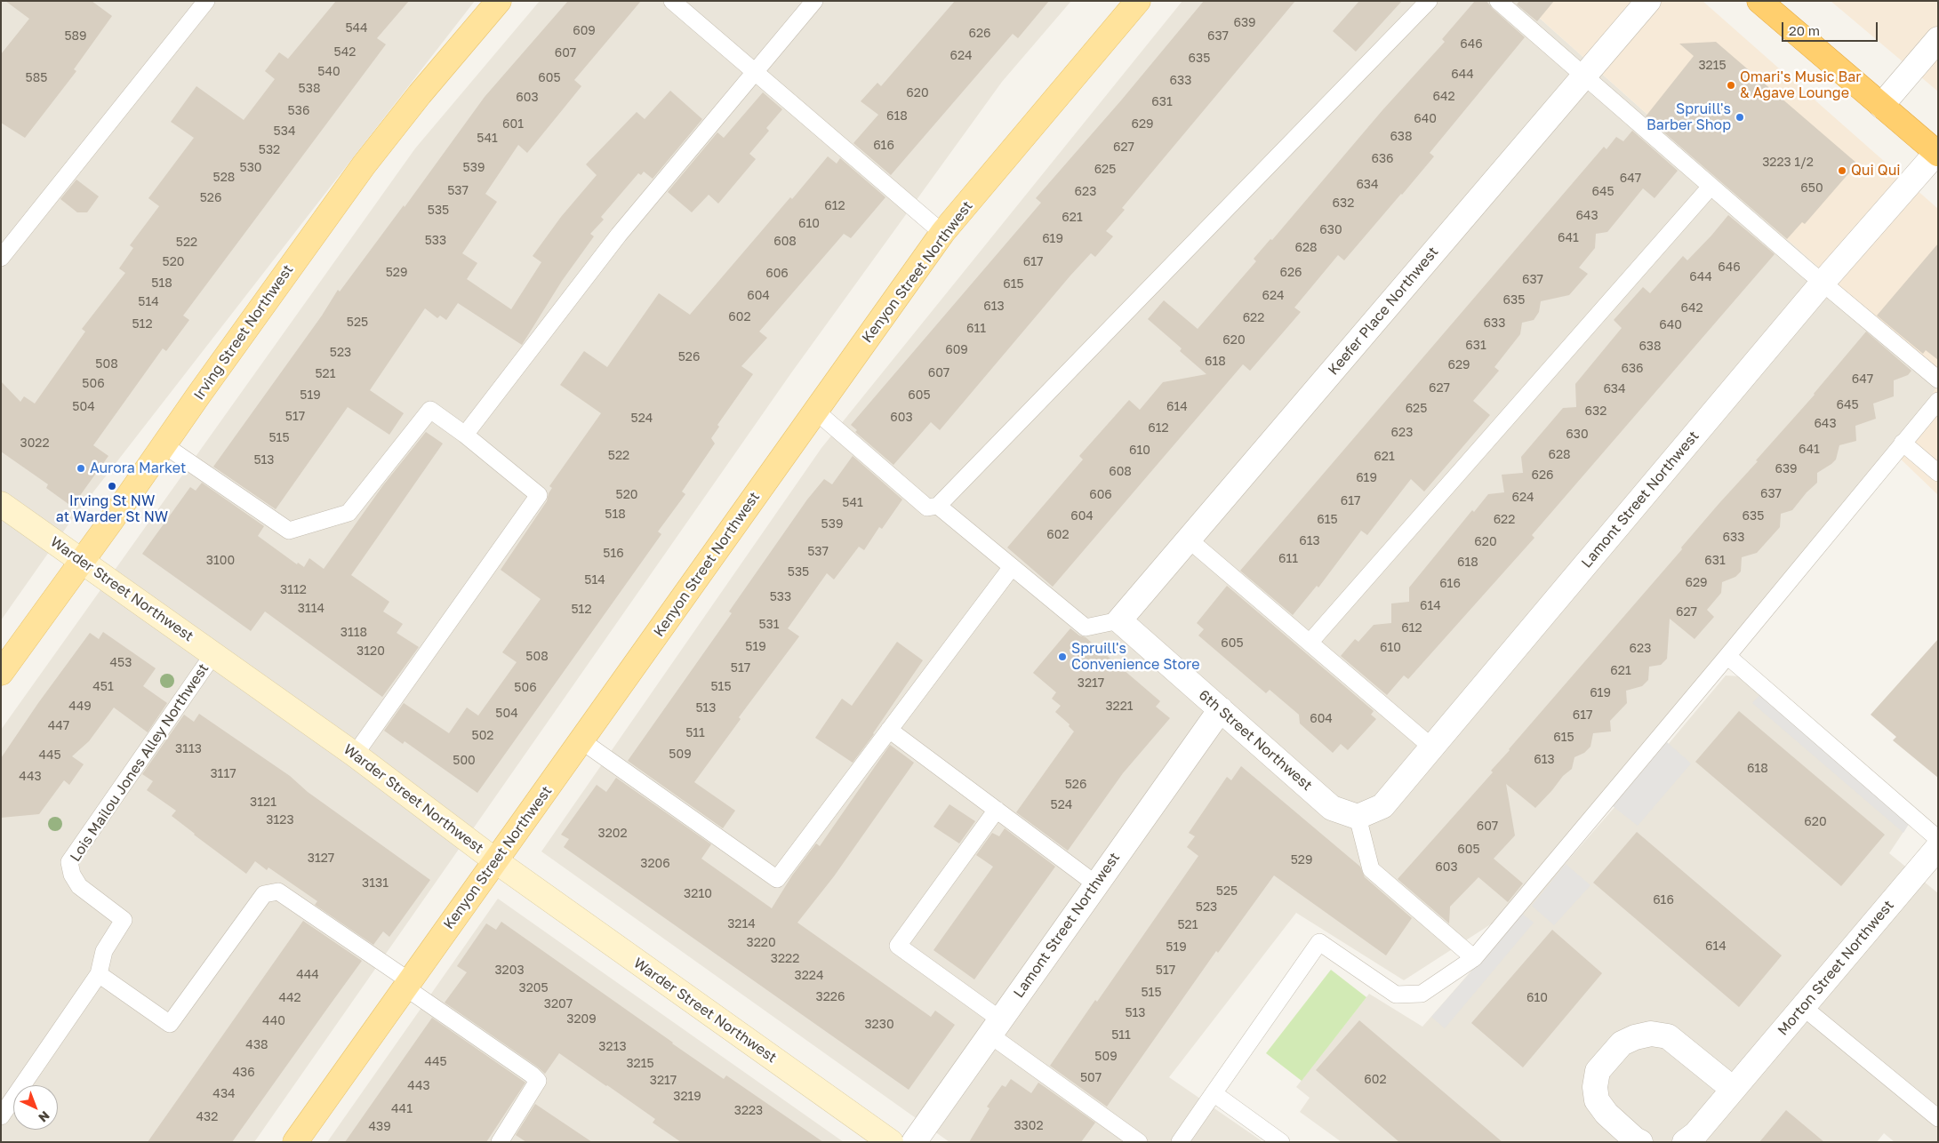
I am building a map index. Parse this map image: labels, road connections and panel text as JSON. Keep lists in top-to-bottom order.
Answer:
{
  "streets": {
    "main road": ["Kenyon Street Northwest", "Irving Street Northwest"],
    "street": [
      "Keefer Place Northwest",
      "Lamont Street Northwest",
      "Warder Street Northwest",
      "6th Street Northwest",
      "Morton Street Northwest"
    ],
    "lane": ["Lois Mailou Jones Alley Northwest"]
  },
  "crossings": [
    ["Kenyon Street Northwest", "Warder Street Northwest"],
    ["Keefer Place Northwest", "6th Street Northwest"],
    ["Irving Street Northwest", "Warder Street Northwest"],
    ["Lamont Street Northwest", "6th Street Northwest"],
    ["Warder Street Northwest", "Lois Mailou Jones Alley Northwest"]
  ],
  "places": [
    "Omari's Music Bar & Agave Lounge",
    "Spruill's Barber Shop",
    "Qui Qui",
    "Aurora Market",
    "Irving St NW at Warder St NW",
    "Spruill's Convenience Store"
  ],
  "house_numbers": [
    "639",
    "544",
    "609",
    "626",
    "589",
    "637",
    "646",
    "542",
    "607",
    "624",
    "635",
    "3215",
    "540",
    "644",
    "585",
    "605",
    "633",
    "538",
    "620",
    "642",
    "603",
    "631",
    "536",
    "618",
    "640",
    "601",
    "629",
    "534",
    "638",
    "541",
    "616",
    "627",
    "532",
    "636",
    "3223 1/2",
    "530",
    "539",
    "625",
    "528",
    "647",
    "634",
    "650",
    "537",
    "623",
    "645",
    "526",
    "632",
    "612",
    "535",
    "643",
    "621",
    "610",
    "630",
    "641",
    "619",
    "533",
    "608",
    "522",
    "628",
    "520",
    "617",
    "646",
    "529",
    "626",
    "606",
    "644",
    "637",
    "518",
    "615",
    "604",
    "624",
    "635",
    "514",
    "613",
    "642",
    "602",
    "622",
    "525",
    "633",
    "512",
    "640",
    "611",
    "620",
    "631",
    "638",
    "609",
    "523",
    "526",
    "618",
    "508",
    "629",
    "636",
    "607",
    "521",
    "647",
    "506",
    "627",
    "634",
    "519",
    "605",
    "645",
    "504",
    "614",
    "625",
    "632",
    "517",
    "603",
    "524",
    "643",
    "612",
    "623",
    "630",
    "515",
    "3022",
    "641",
    "610",
    "628",
    "522",
    "621",
    "513",
    "639",
    "608",
    "626",
    "619",
    "637",
    "520",
    "606",
    "624",
    "617",
    "541",
    "518",
    "604",
    "635",
    "615",
    "622",
    "539",
    "602",
    "633",
    "613",
    "620",
    "537",
    "516",
    "611",
    "3100",
    "631",
    "618",
    "535",
    "514",
    "629",
    "616",
    "3112",
    "533",
    "614",
    "3114",
    "512",
    "627",
    "531",
    "612",
    "3118",
    "605",
    "519",
    "610",
    "623",
    "3120",
    "508",
    "453",
    "517",
    "621",
    "3217",
    "451",
    "515",
    "506",
    "619",
    "449",
    "3221",
    "513",
    "504",
    "617",
    "604",
    "447",
    "511",
    "502",
    "615",
    "3113",
    "509",
    "445",
    "613",
    "500",
    "618",
    "3117",
    "443",
    "526",
    "3121",
    "524",
    "3123",
    "620",
    "607",
    "3202",
    "605",
    "3127",
    "529",
    "3206",
    "603",
    "3131",
    "525",
    "3210",
    "616",
    "523",
    "3214",
    "521",
    "3220",
    "614",
    "519",
    "3222",
    "3203",
    "517",
    "444",
    "3224",
    "3205",
    "515",
    "3226",
    "442",
    "610",
    "3207",
    "513",
    "3209",
    "440",
    "3230",
    "511",
    "438",
    "3213",
    "509",
    "445",
    "3215",
    "436",
    "507",
    "602",
    "3217",
    "443",
    "434",
    "3219",
    "441",
    "3223",
    "432",
    "3302",
    "439"
  ],
  "scale_bar": "20 m",
  "north": "bottom right"
}
